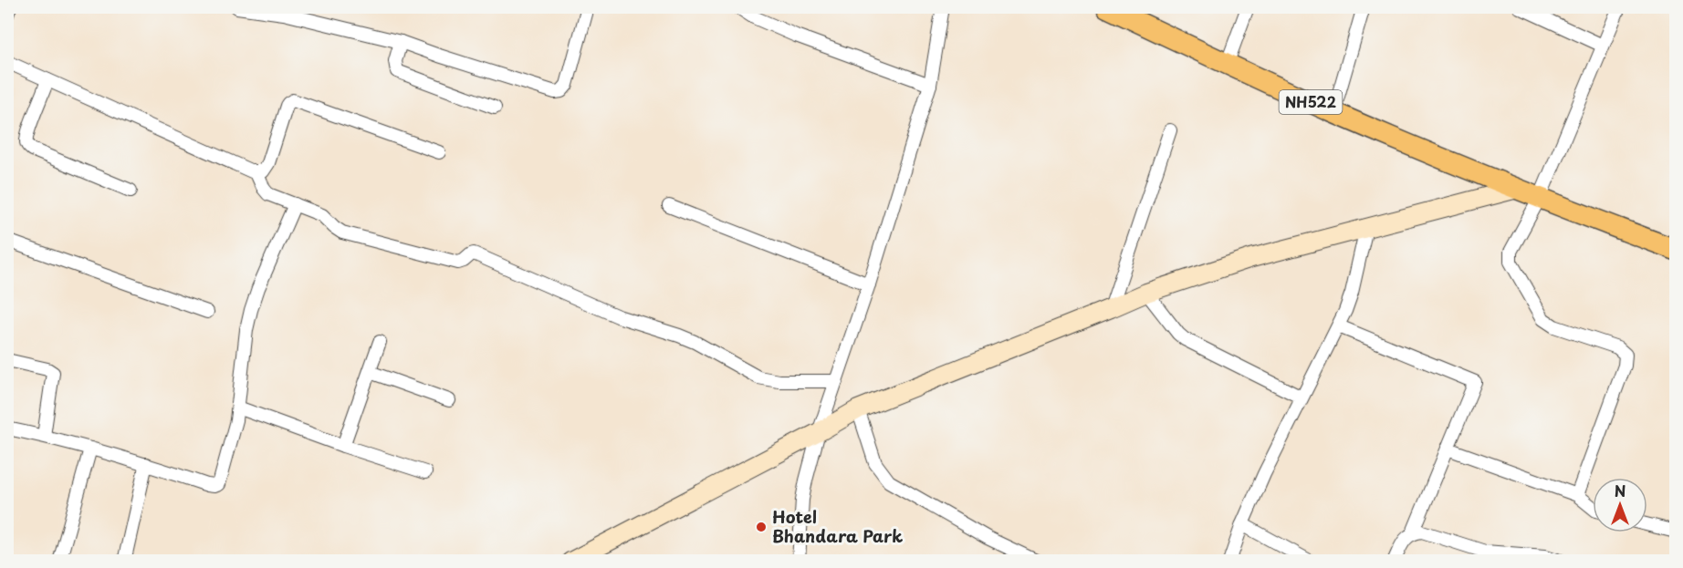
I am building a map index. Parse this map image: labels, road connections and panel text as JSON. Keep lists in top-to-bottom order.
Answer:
{
  "streets": {
    "highway": ["NH522"]
  },
  "places": ["Hotel Bhandara Park"],
  "north": "top"
}
